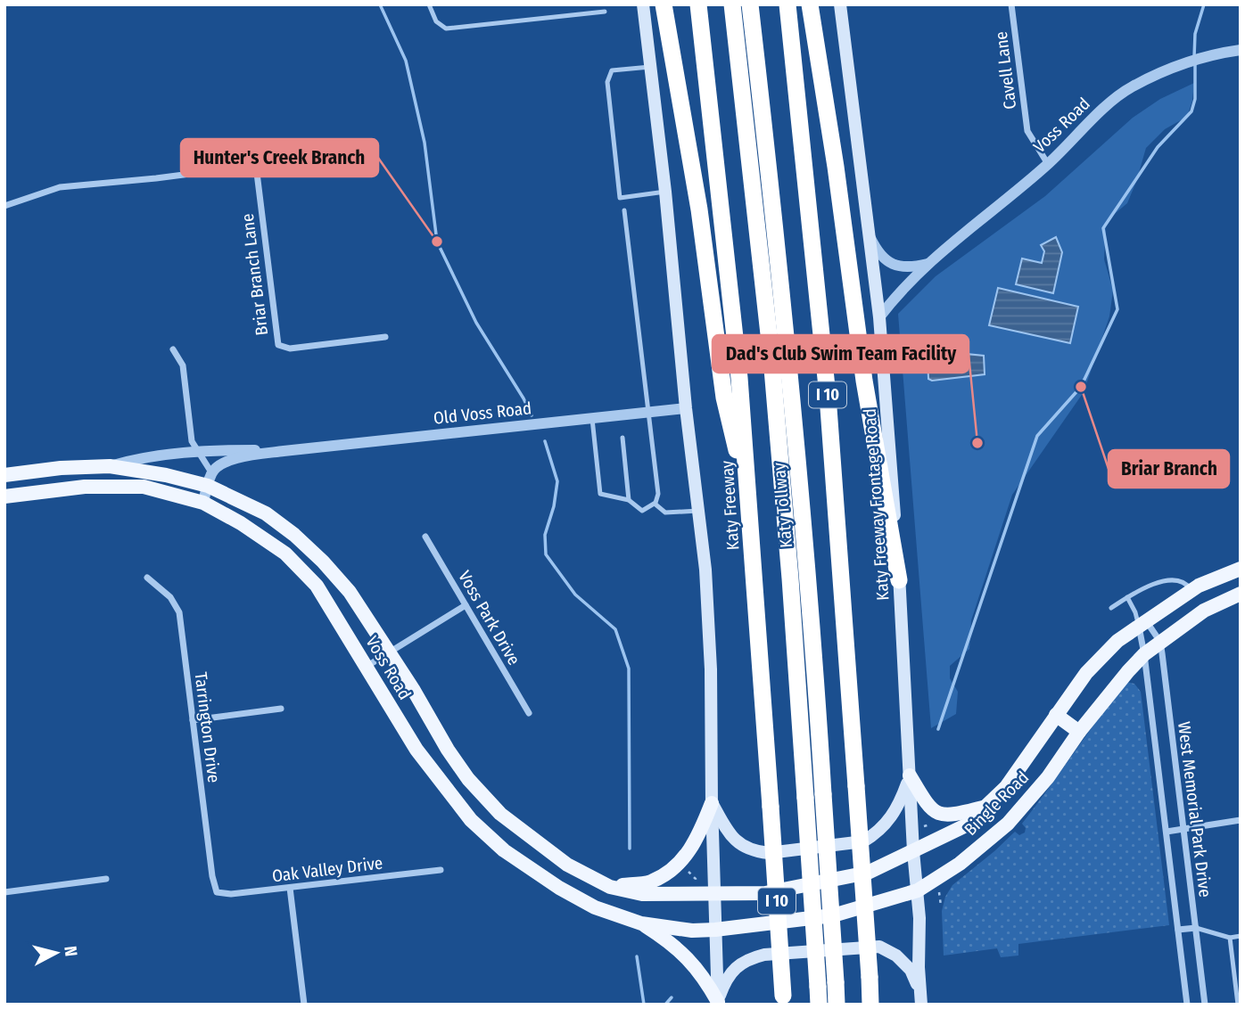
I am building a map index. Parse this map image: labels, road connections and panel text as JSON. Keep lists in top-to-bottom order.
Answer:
{
  "streets": {
    "highway": ["I 10", "Katy Freeway", "Katy Tollway"],
    "main road": ["Voss Road", "Katy Freeway Frontage Road", "Bingle Road"],
    "street": [
      "Cavell Lane",
      "Briar Branch Lane",
      "Old Voss Road",
      "Voss Park Drive",
      "Tarrington Drive",
      "West Memorial Park Drive",
      "Oak Valley Drive"
    ]
  },
  "crossings": [
    ["Cavell Lane", "Voss Road"],
    ["Voss Road", "Old Voss Road"],
    ["Voss Road", "Katy Freeway Frontage Road"],
    ["Voss Road", "Bingle Road"],
    ["Katy Freeway Frontage Road", "Bingle Road"],
    ["Tarrington Drive", "Oak Valley Drive"],
    ["Bingle Road", "West Memorial Park Drive"]
  ],
  "places": ["Hunter's Creek Branch", "Briar Branch", "Dad's Club Swim Team Facility"],
  "north": "right"
}
